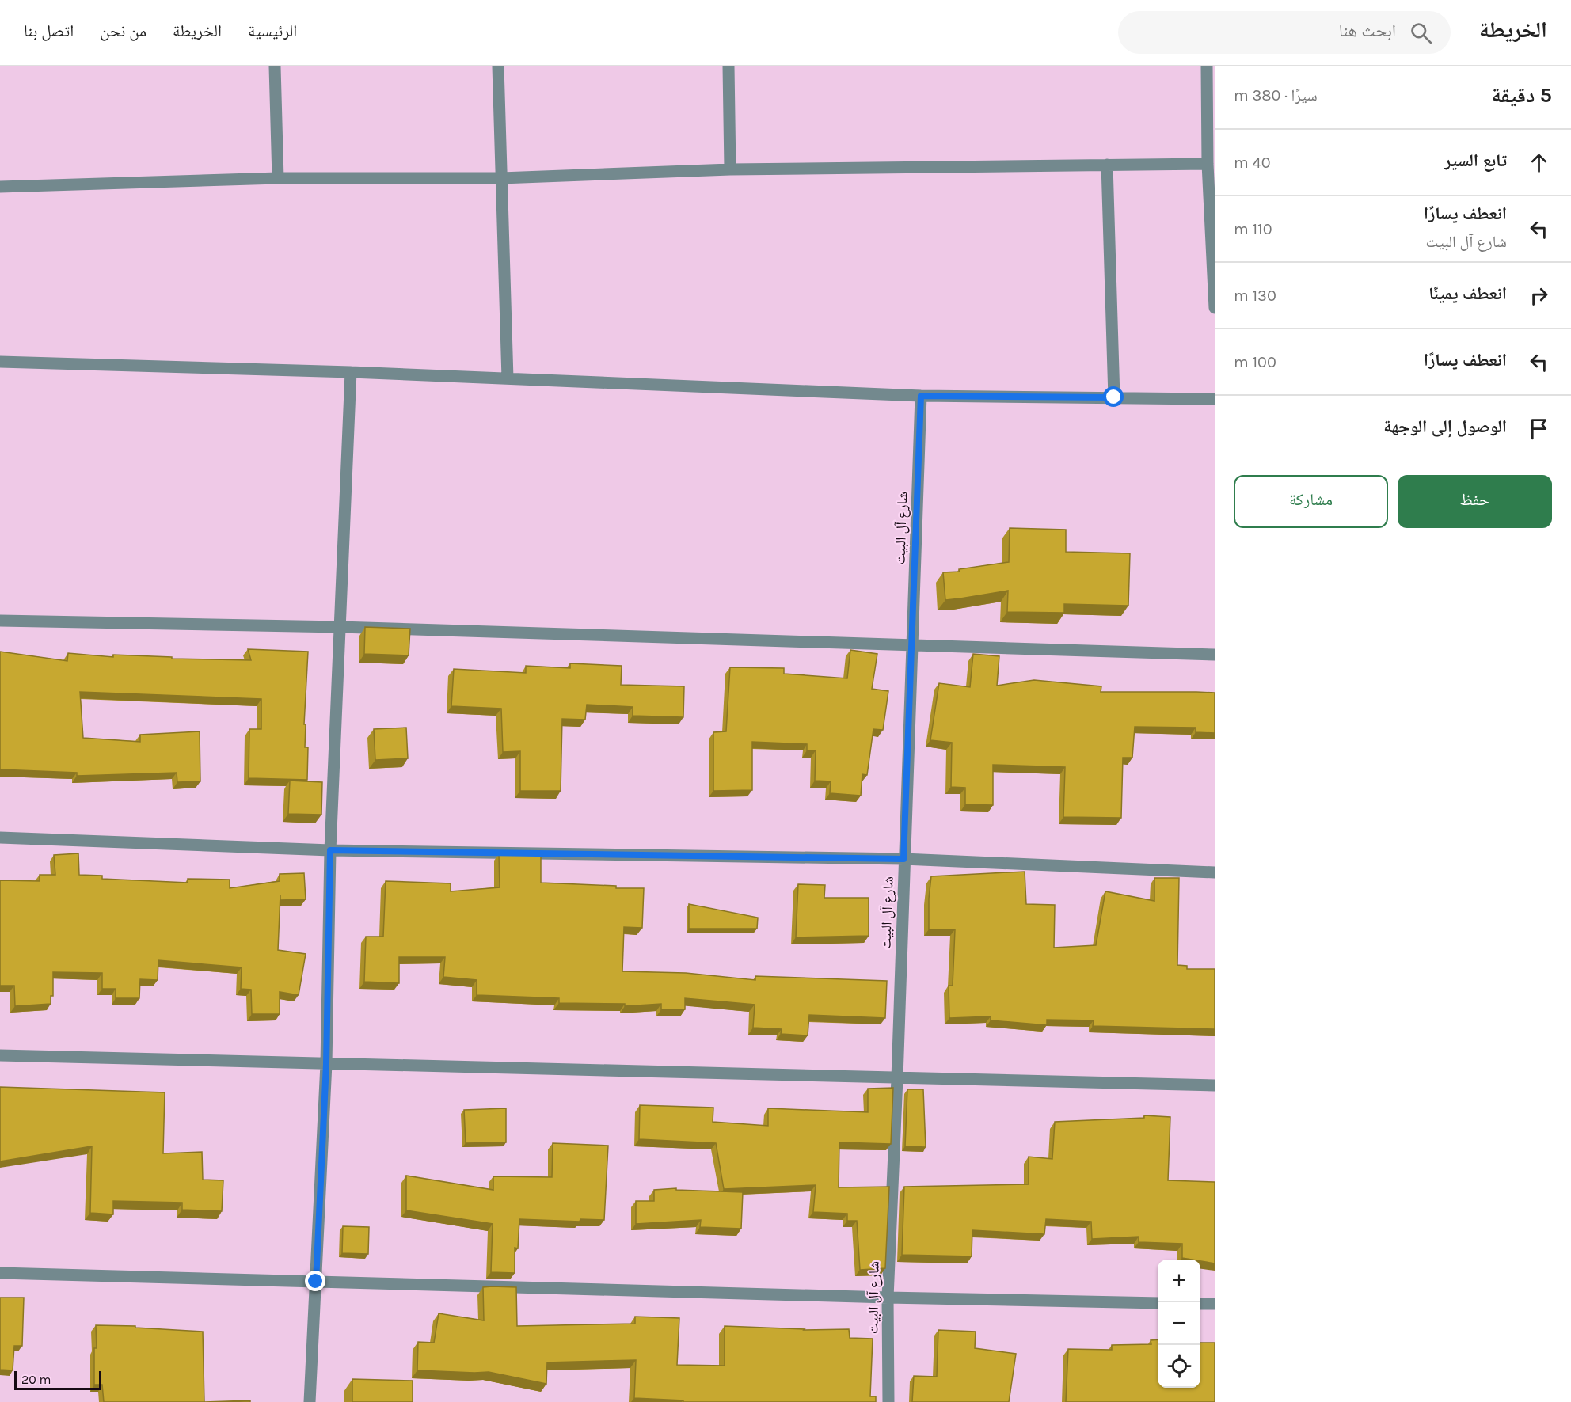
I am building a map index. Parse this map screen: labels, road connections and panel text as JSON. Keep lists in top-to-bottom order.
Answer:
{
  "streets": {
    "street": ["شارع آل البيت"]
  },
  "scale_bar": "20 m",
  "page": {
    "header": "الخريطة",
    "search": "ابحث هنا",
    "nav": [
      "الرئيسية",
      "الخريطة",
      "من نحن",
      "اتصل بنا"
    ],
    "heading": ["5 دقيقة", "سيرًا · 380 m"],
    "list": [
      ["تابع السير", "40 m"],
      ["انعطف يسارًا", "شارع آل البيت", "110 m"],
      ["انعطف يمينًا", "130 m"],
      ["انعطف يسارًا", "100 m"],
      "الوصول إلى الوجهة"
    ],
    "buttons": ["حفظ", "مشاركة"],
    "map_buttons": ["+", "−"],
    "scale": "20 m"
  }
}
